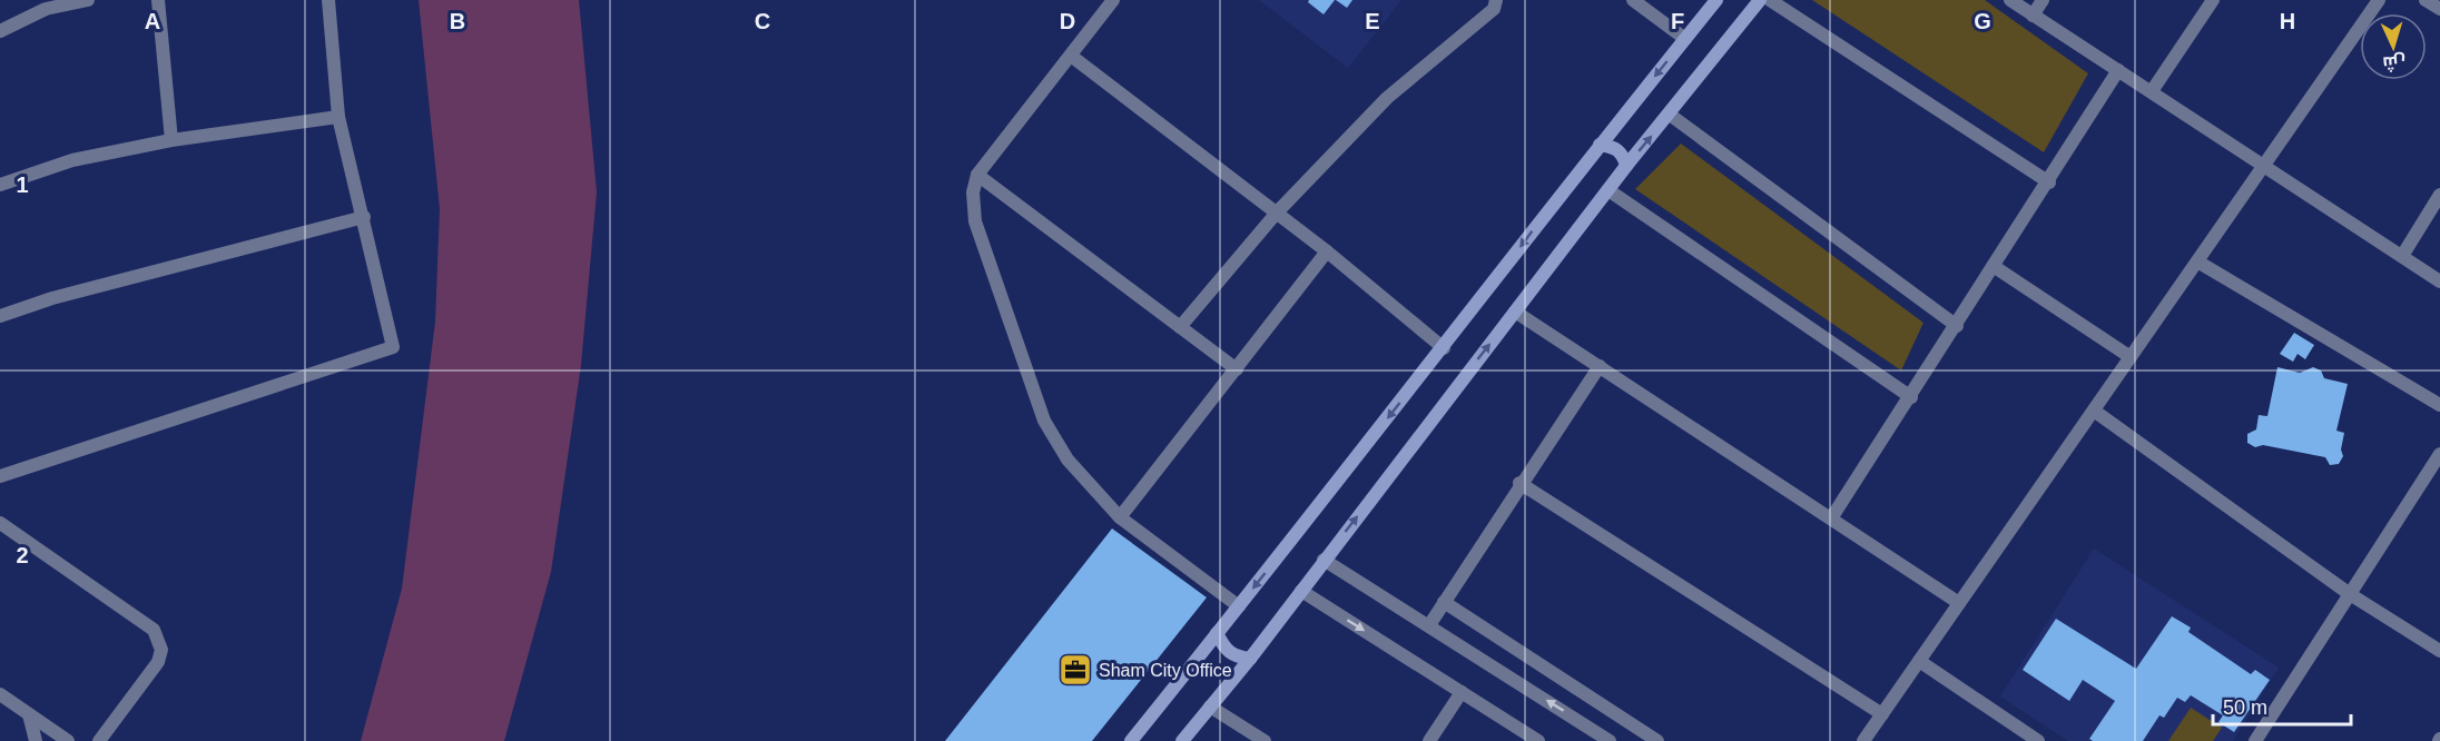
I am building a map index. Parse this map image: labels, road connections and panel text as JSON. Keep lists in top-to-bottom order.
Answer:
{
  "places": {
    "office": ["Sham City Office"]
  },
  "scale_bar": "50 m",
  "north": "bottom",
  "grid": {
    "columns": [
      "A",
      "B",
      "C",
      "D",
      "E",
      "F",
      "G",
      "H"
    ],
    "rows": ["1", "2"]
  }
}
